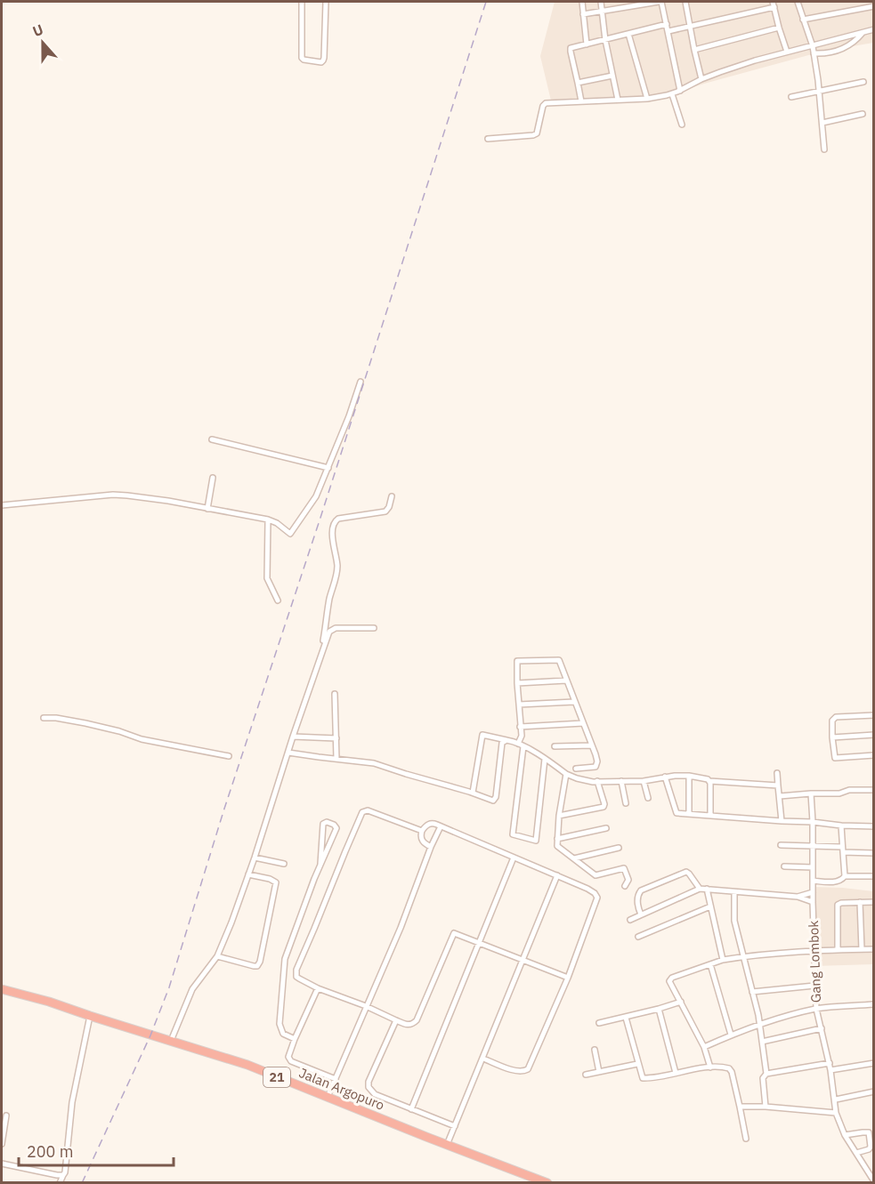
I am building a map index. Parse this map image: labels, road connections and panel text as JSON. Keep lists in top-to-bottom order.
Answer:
{
  "streets": {
    "highway": ["21", "Jalan Argopuro"],
    "street": ["Gang Lombok"]
  },
  "scale_bar": "200 m",
  "north": "top"
}
